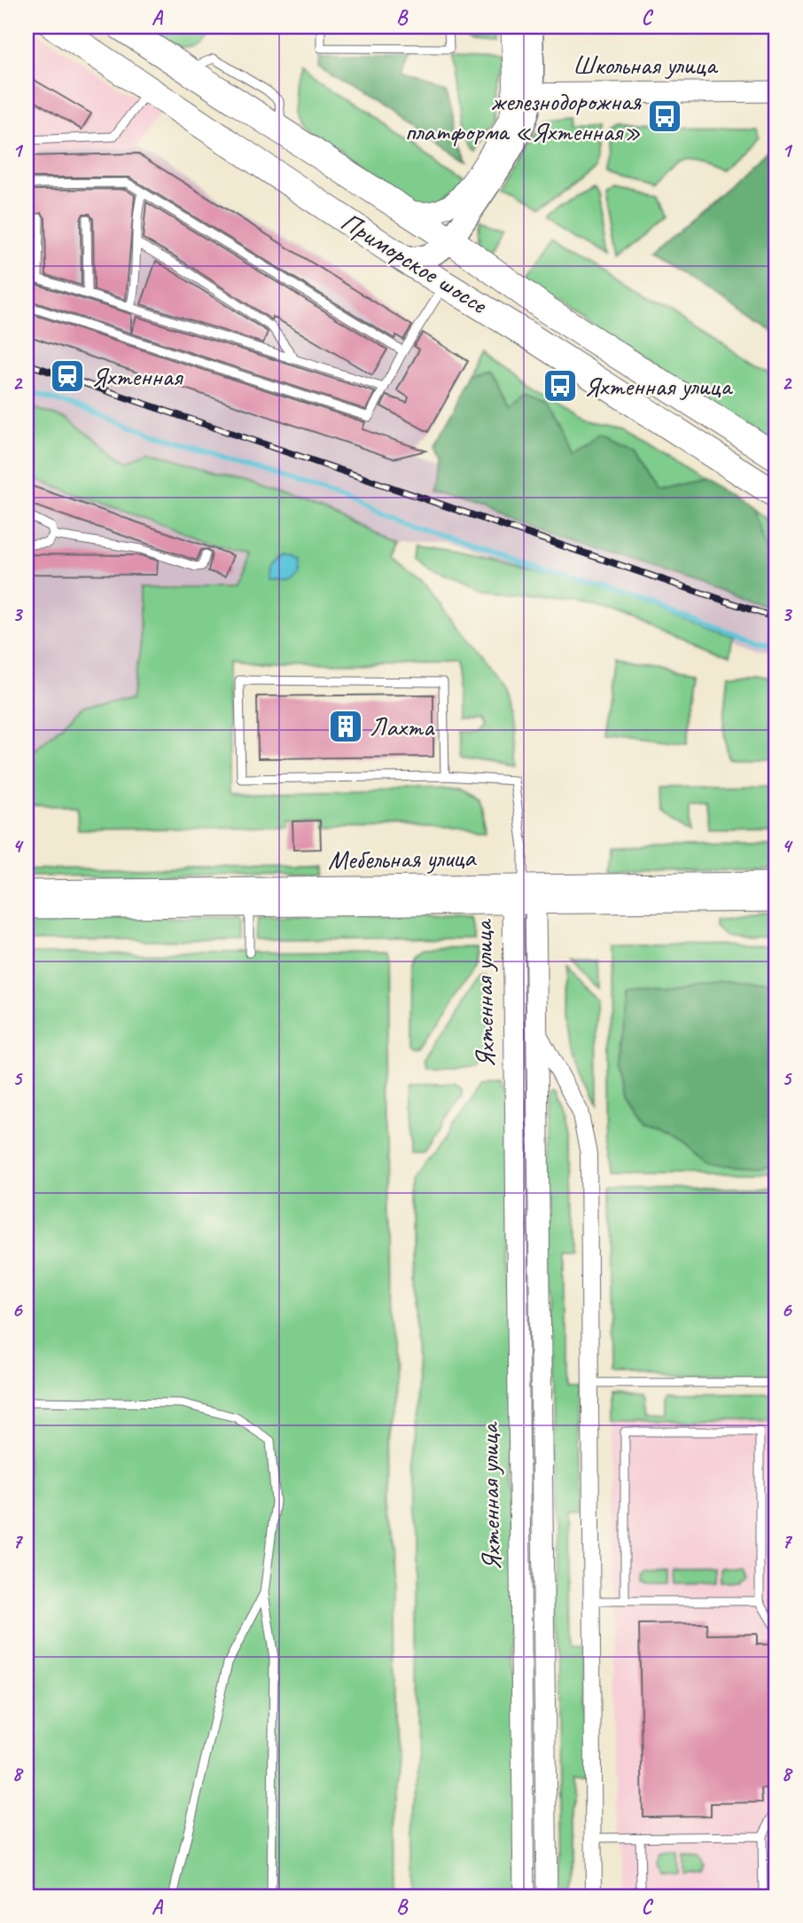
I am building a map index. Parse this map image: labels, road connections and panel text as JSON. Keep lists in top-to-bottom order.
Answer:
{
  "streets": {
    "main road": ["Приморское шоссе"],
    "street": ["Школьная улица", "Мебельная улица", "Яхтенная улица"]
  },
  "crossings": [
    ["Мебельная улица", "Яхтенная улица"]
  ],
  "places": {
    "bus stop": ["железнодорожная платформа «Яхтенная»", "Яхтенная улица"],
    "station": ["Яхтенная"],
    "building": ["Лахта"]
  },
  "grid": {
    "columns": ["A", "B", "C"],
    "rows": [
      "1",
      "2",
      "3",
      "4",
      "5",
      "6",
      "7",
      "8"
    ]
  }
}
